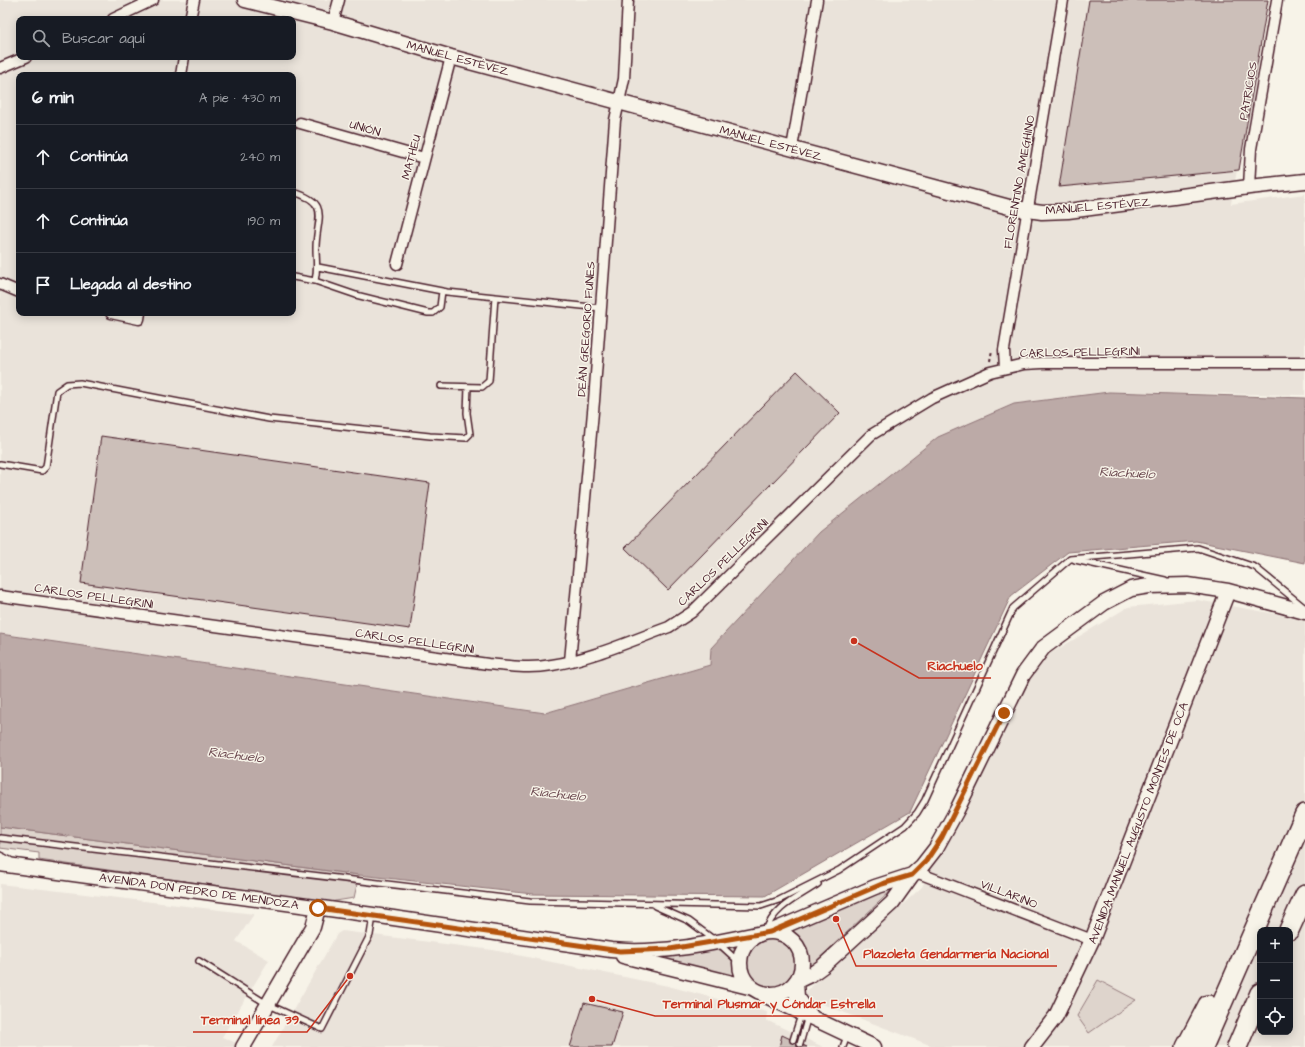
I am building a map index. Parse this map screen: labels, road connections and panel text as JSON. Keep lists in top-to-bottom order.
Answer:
{
  "streets": {
    "main road": ["MANUEL ESTÉVEZ", "AVENIDA MANUEL AUGUSTO MONTES DE OCA", "AVENIDA DON PEDRO DE MENDOZA"],
    "street": [
      "PATRICIOS",
      "UNIÓN",
      "MATHEU",
      "FLORENTINO AMEGHINO",
      "DEÁN GREGORIO FUNES",
      "CARLOS PELLEGRINI",
      "VILLARINO"
    ]
  },
  "crossings": [
    ["MANUEL ESTÉVEZ", "PATRICIOS"],
    ["MANUEL ESTÉVEZ", "MATHEU"],
    ["MANUEL ESTÉVEZ", "FLORENTINO AMEGHINO"],
    ["MANUEL ESTÉVEZ", "DEÁN GREGORIO FUNES"],
    ["UNIÓN", "MATHEU"],
    ["FLORENTINO AMEGHINO", "CARLOS PELLEGRINI"],
    ["DEÁN GREGORIO FUNES", "CARLOS PELLEGRINI"],
    ["AVENIDA MANUEL AUGUSTO MONTES DE OCA", "VILLARINO"],
    ["AVENIDA DON PEDRO DE MENDOZA", "VILLARINO"]
  ],
  "water": ["Riachuelo"],
  "places": [
    "Riachuelo",
    "Plazoleta Gendarmería Nacional",
    "Terminal línea 39",
    "Terminal Plusmar y Cóndar Estrella"
  ],
  "page": {
    "search": "Buscar aquí",
    "heading": ["6 min", "A pie · 430 m"],
    "list": [
      ["Continúa", "240 m"],
      ["Continúa", "190 m"],
      "Llegada al destino"
    ],
    "map_buttons": ["+", "−"]
  }
}
